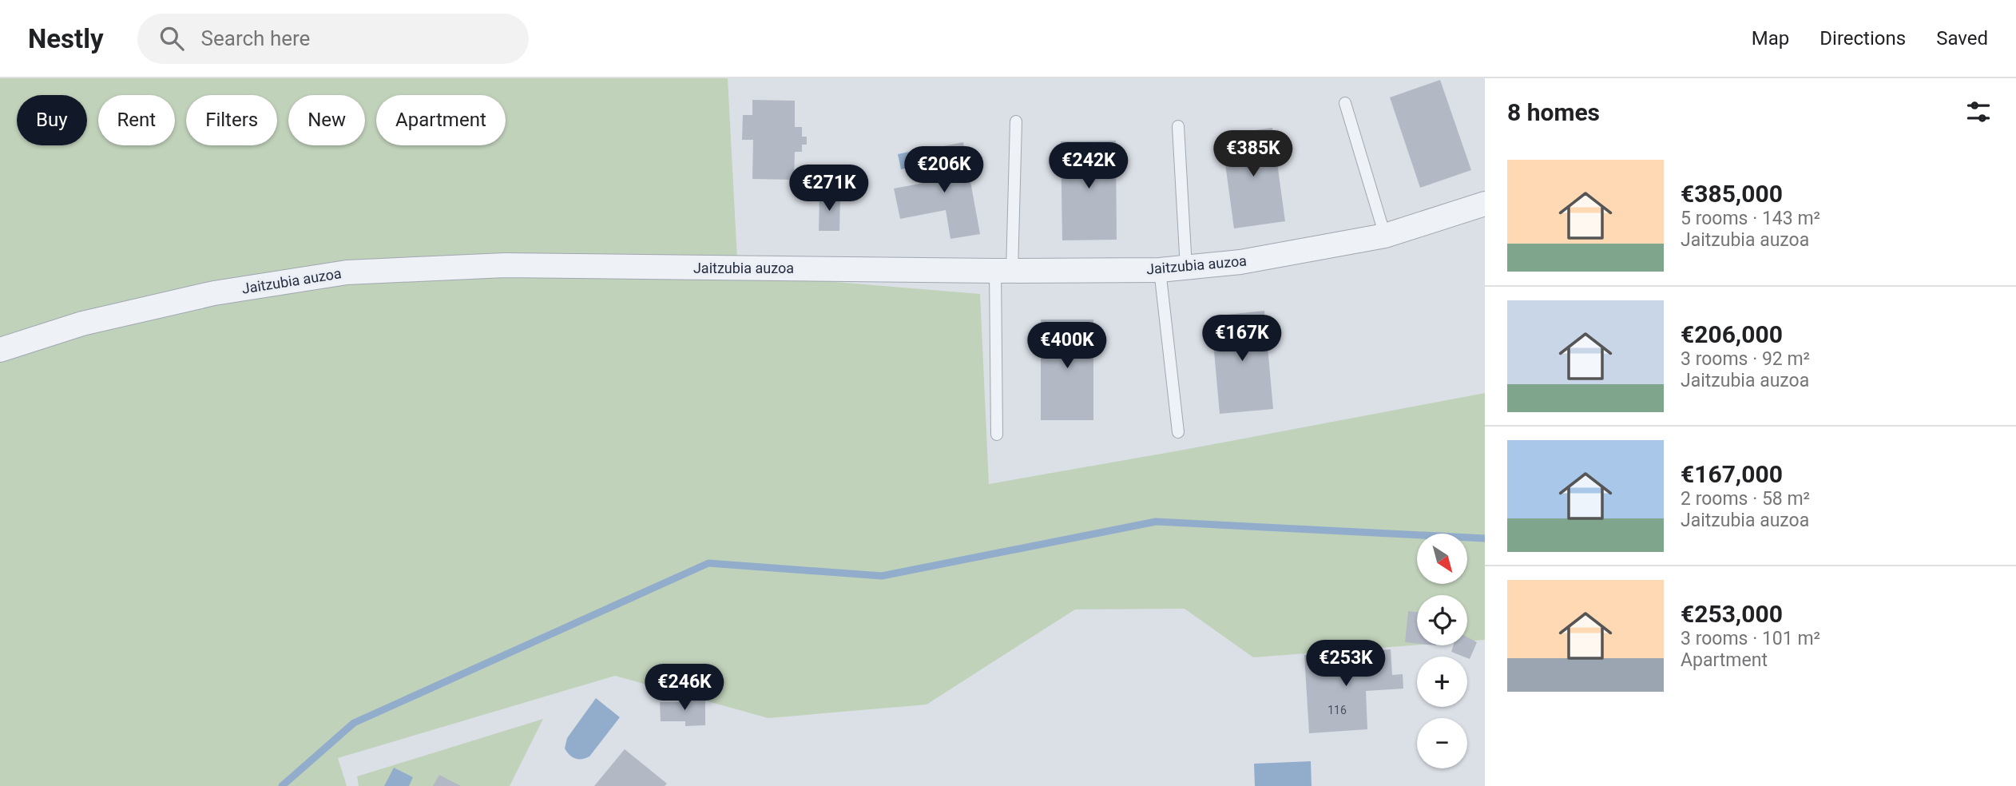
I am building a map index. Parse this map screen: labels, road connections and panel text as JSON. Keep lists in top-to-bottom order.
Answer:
{
  "streets": {
    "street": ["Jaitzubia auzoa"]
  },
  "house_numbers": ["116"],
  "north": "bottom right",
  "page": {
    "header": "Nestly",
    "search": "Search here",
    "nav": ["Map", "Directions", "Saved"],
    "heading": "8 homes",
    "chip": [
      "Buy",
      "Rent",
      "Filters",
      "New",
      "Apartment"
    ],
    "price": [
      "€385K",
      "€242K",
      "€206K",
      "€271K",
      "€167K",
      "€400K",
      "€253K",
      "€246K"
    ],
    "list": [
      {
        "name": "€385,000",
        "note": "5 rooms · 143 m² · Jaitzubia auzoa"
      },
      {
        "name": "€206,000",
        "note": "3 rooms · 92 m² · Jaitzubia auzoa"
      },
      {
        "name": "€167,000",
        "note": "2 rooms · 58 m² · Jaitzubia auzoa"
      },
      {
        "name": "€253,000",
        "note": "3 rooms · 101 m² · Apartment"
      }
    ],
    "map_buttons": ["+", "−"]
  }
}
